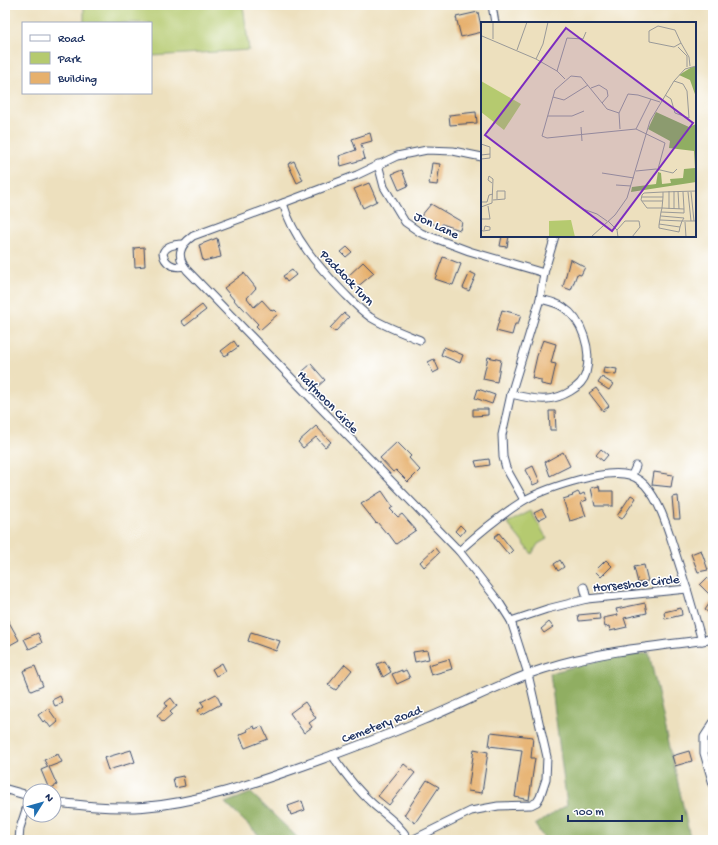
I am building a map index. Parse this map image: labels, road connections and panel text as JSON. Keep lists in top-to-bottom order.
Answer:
{
  "streets": {
    "street": [
      "Jon Lane",
      "Paddock Turn",
      "Halfmoon Circle",
      "Horseshoe Circle",
      "Cemetery Road"
    ]
  },
  "crossings": [
    ["Halfmoon Circle", "Horseshoe Circle"],
    ["Halfmoon Circle", "Cemetery Road"]
  ],
  "legend": ["Road", "Park", "Building"],
  "scale_bar": "100 m",
  "north": "top right"
}
